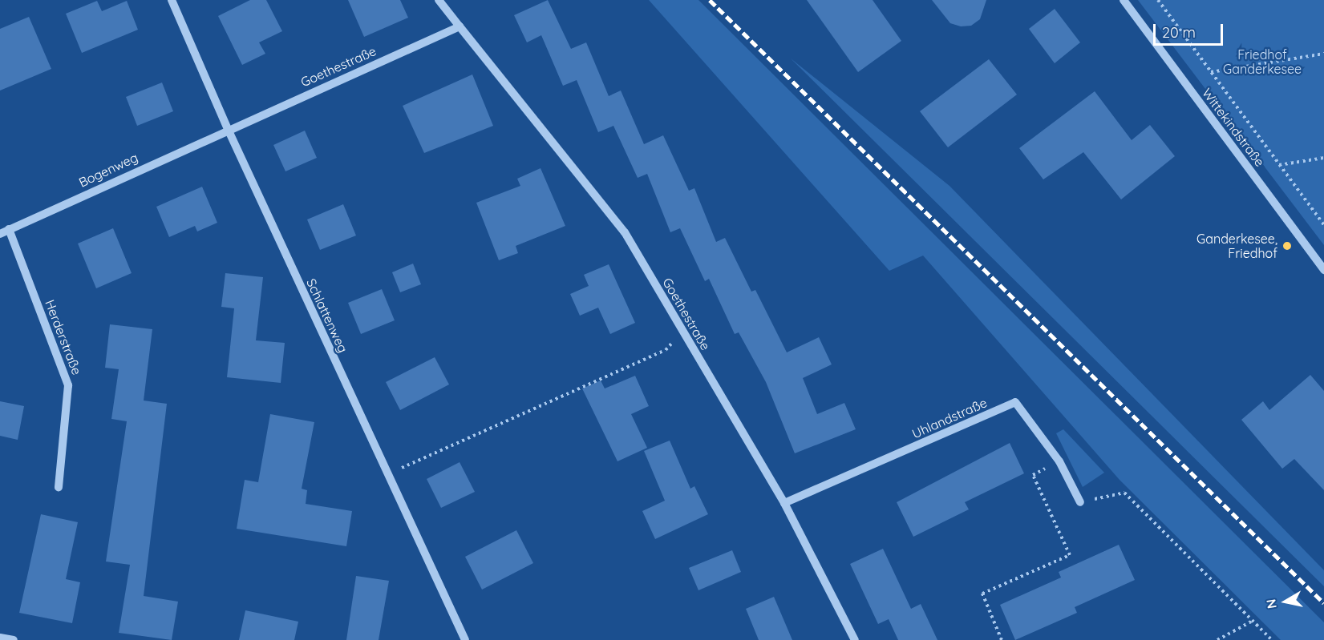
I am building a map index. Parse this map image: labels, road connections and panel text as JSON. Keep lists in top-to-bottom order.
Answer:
{
  "streets": {
    "street": [
      "Goethestraße",
      "Wittekindstraße",
      "Bogenweg",
      "Schlattenweg",
      "Herderstraße",
      "Uhlandstraße"
    ]
  },
  "crossings": [
    ["Goethestraße", "Bogenweg"],
    ["Goethestraße", "Schlattenweg"],
    ["Goethestraße", "Uhlandstraße"],
    ["Bogenweg", "Schlattenweg"],
    ["Bogenweg", "Herderstraße"]
  ],
  "parks": ["Friedhof Ganderkesee"],
  "places": ["Ganderkesee, Friedhof"],
  "scale_bar": "20 m",
  "north": "left"
}
